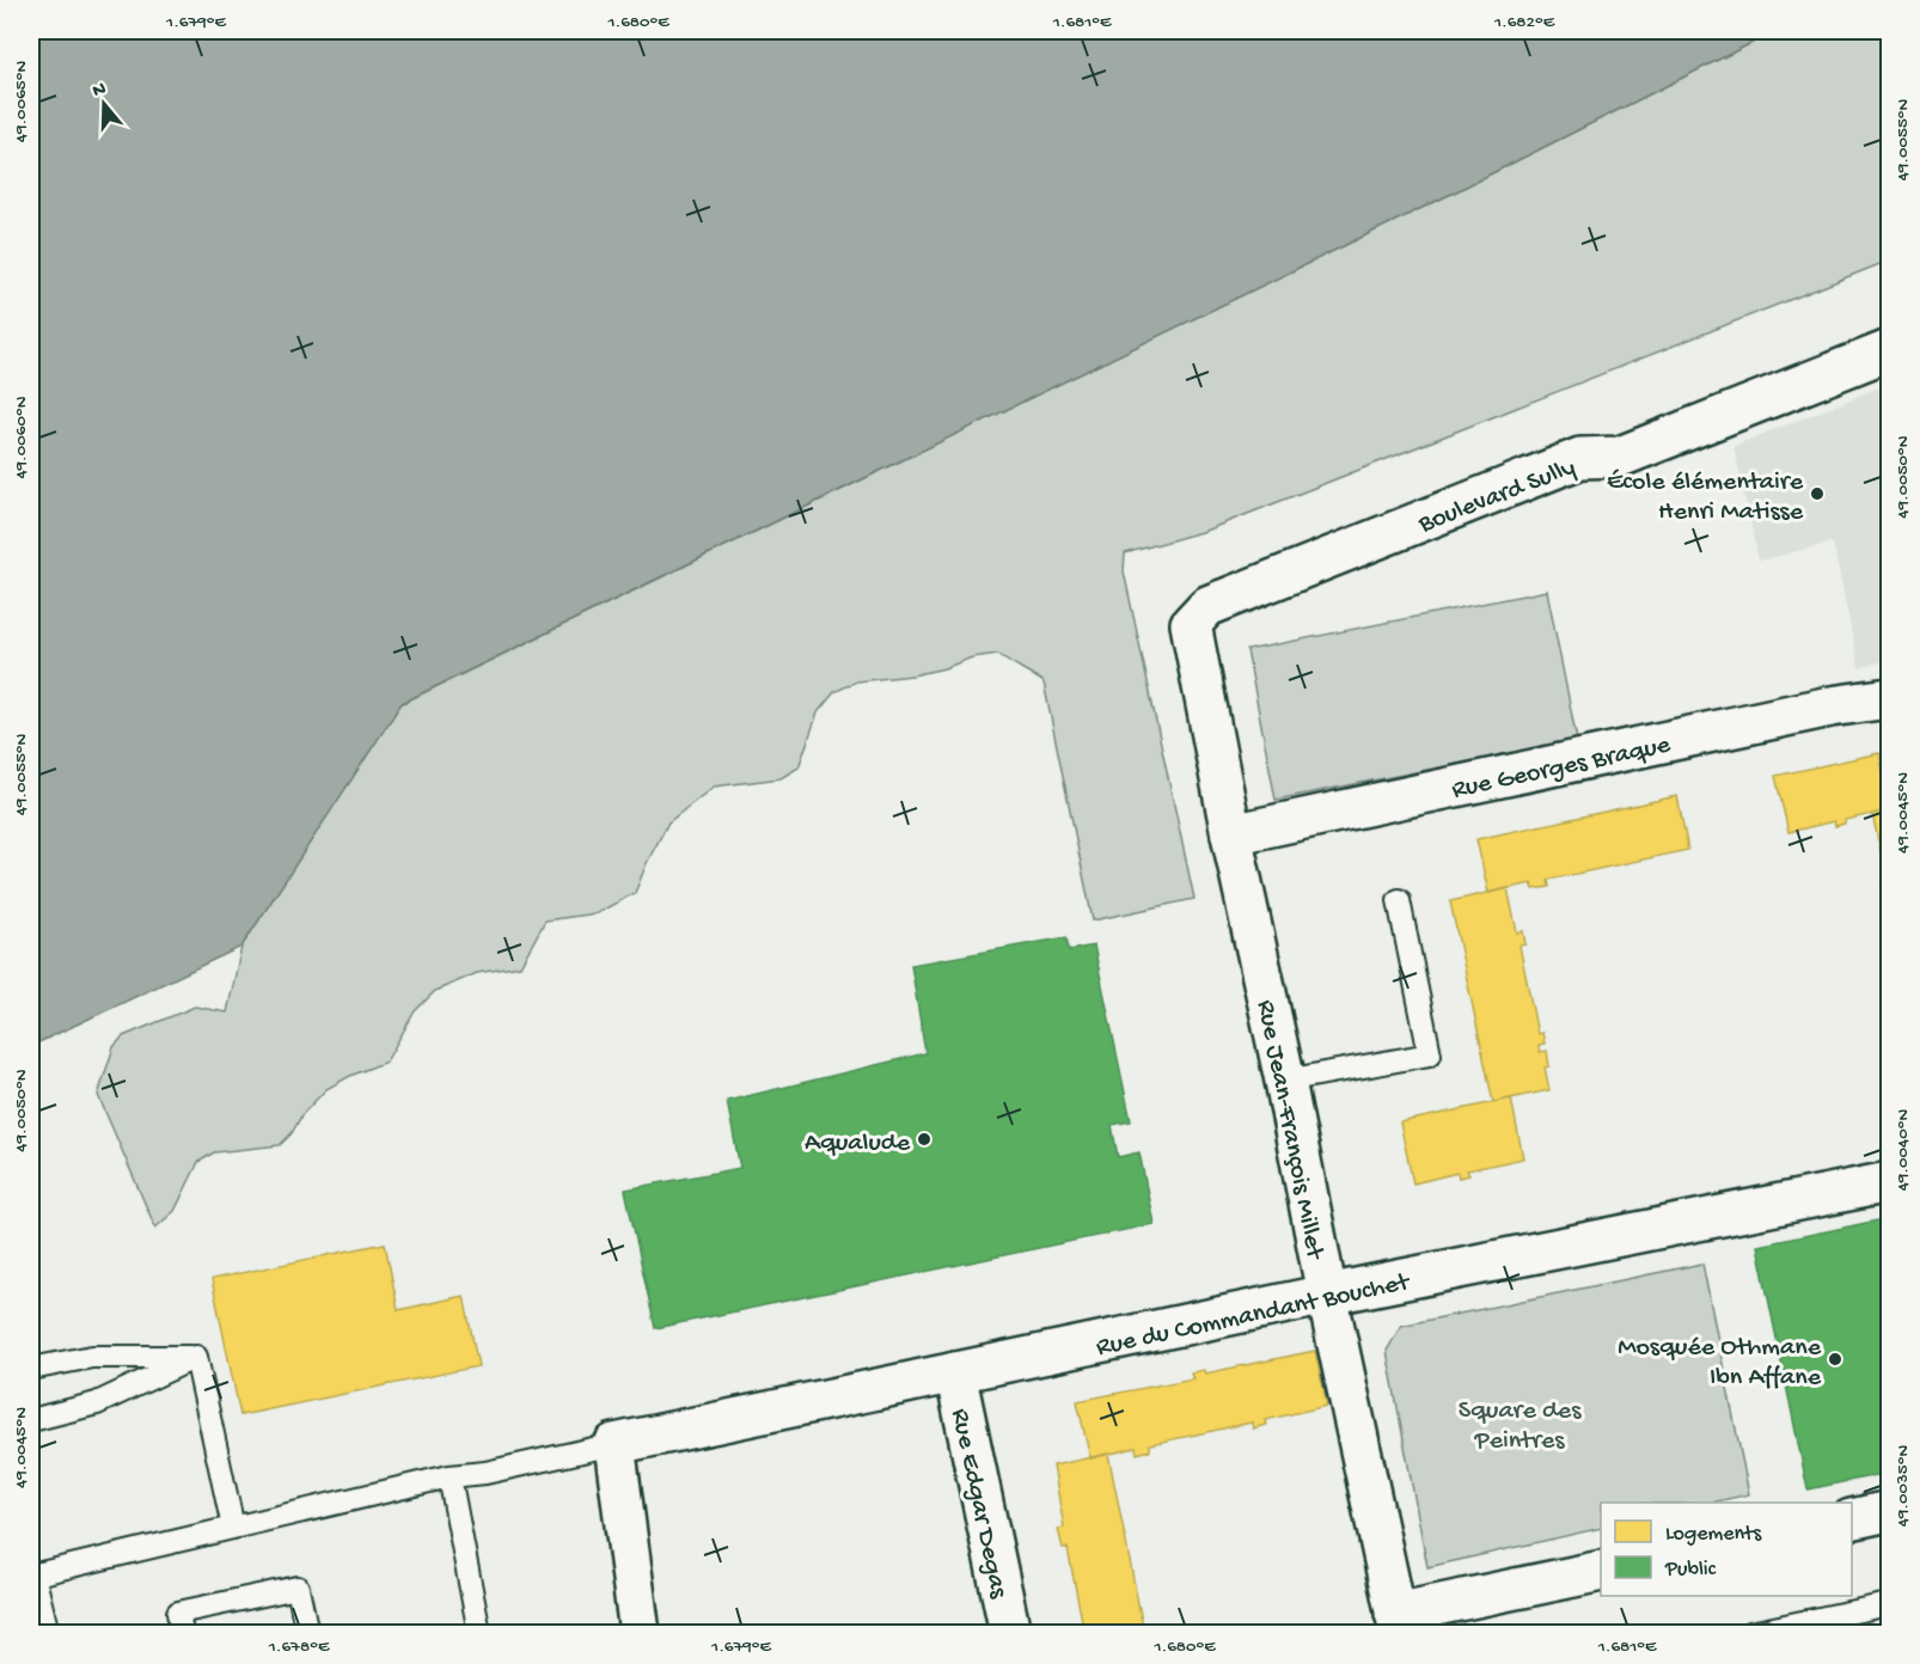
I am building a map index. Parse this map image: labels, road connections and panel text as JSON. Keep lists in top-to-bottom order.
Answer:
{
  "streets": {
    "street": [
      "Boulevard Sully",
      "Rue Georges Braque",
      "Rue Jean-François Millet",
      "Rue du Commandant Bouchet",
      "Rue Edgar Degas"
    ]
  },
  "crossings": [
    ["Boulevard Sully", "Rue Jean-François Millet"],
    ["Rue Georges Braque", "Rue Jean-François Millet"],
    ["Rue Jean-François Millet", "Rue du Commandant Bouchet"],
    ["Rue du Commandant Bouchet", "Rue Edgar Degas"]
  ],
  "parks": ["Square des Peintres"],
  "places": ["École élémentaire Henri Matisse", "Aqualude", "Mosquée Othmane Ibn Affane"],
  "legend": ["Logements", "Public"],
  "north": "top",
  "coordinates": [
    "1.679°E",
    "1.680°E",
    "1.681°E",
    "1.682°E",
    "49.0065°N",
    "49.0055°N",
    "49.0060°N",
    "49.0050°N",
    "49.0045°N",
    "49.0040°N",
    "49.0035°N",
    "1.678°E"
  ]
}
